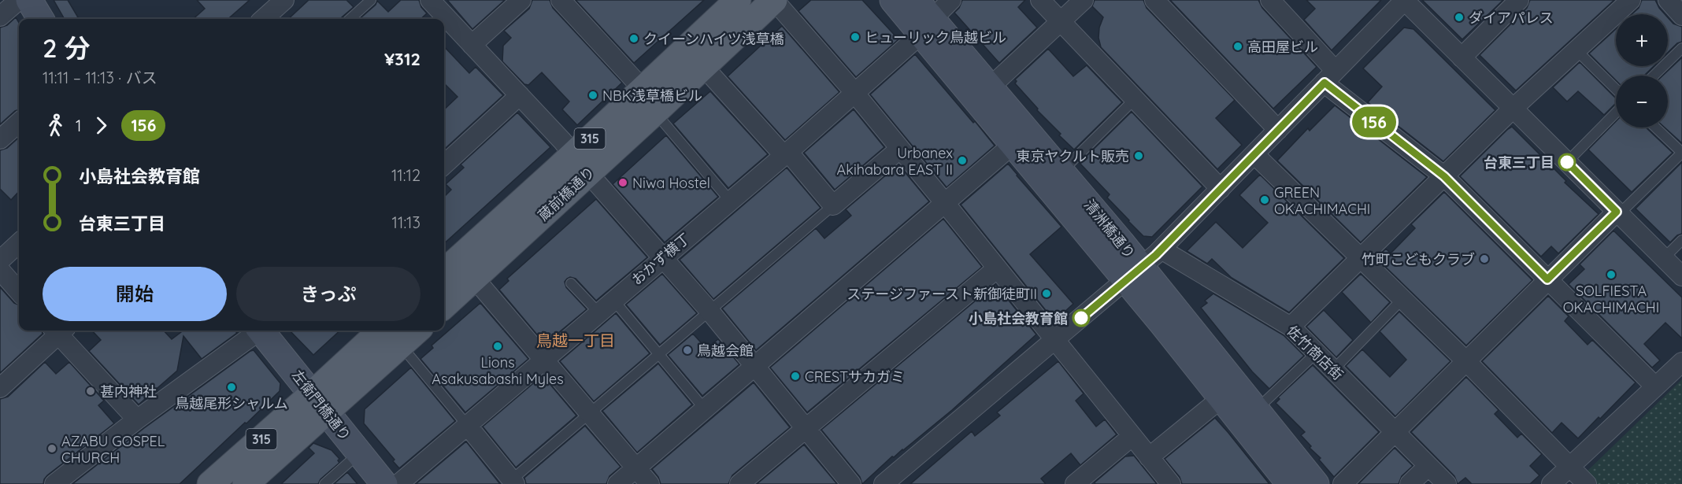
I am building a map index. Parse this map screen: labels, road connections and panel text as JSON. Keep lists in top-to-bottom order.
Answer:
{
  "streets": {
    "main road": ["315", "蔵前橋通り"],
    "street": [
      "清洲橋通り",
      "おかず横丁",
      "佐竹商店街",
      "左衛門橋通り"
    ]
  },
  "crossings": [
    ["315", "左衛門橋通り"],
    ["清洲橋通り", "おかず横丁"]
  ],
  "districts": ["鳥越一丁目"],
  "places": [
    "ダイアパレス",
    "ヒューリック鳥越ビル",
    "クイーンハイツ浅草橋",
    "高田屋ビル",
    "NBK浅草橋ビル",
    "東京ヤクルト販売",
    "Urbanex Akihabara EAST II",
    "台東三丁目",
    "Niwa Hostel",
    "GREEN OKACHIMACHI",
    "竹町こどもクラブ",
    "SOLFIESTA OKACHIMACHI",
    "ステージファースト新御徒町II",
    "小島社会教育館",
    "Lions Asakusabashi Myles",
    "鳥越会館",
    "CRESTサカガミ",
    "鳥越尾形シャルム",
    "甚内神社",
    "AZABU GOSPEL CHURCH"
  ],
  "lines": ["bus line 156"],
  "page": {
    "on_map": "156",
    "map_buttons": ["+", "−"],
    "heading": ["2 分", "11:11 – 11:13 · バス", "¥312"],
    "legs": ["1", "156"],
    "list": [
      {
        "name": "小島社会教育館",
        "value": "11:12"
      },
      {
        "name": "台東三丁目",
        "value": "11:13"
      }
    ],
    "buttons": ["開始", "きっぷ"]
  }
}
